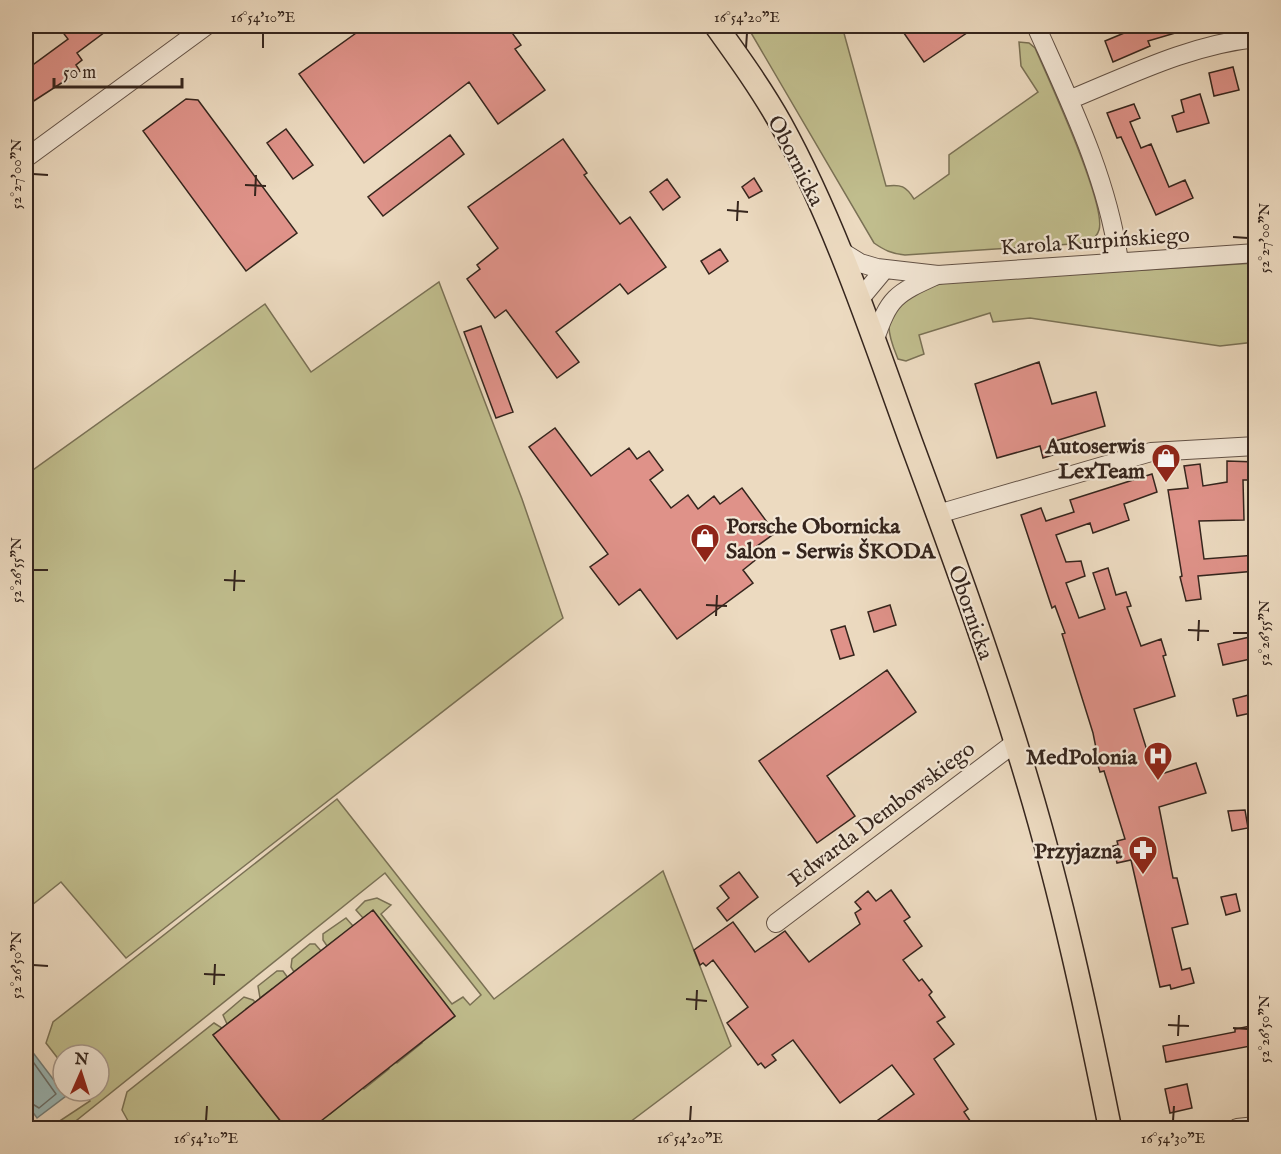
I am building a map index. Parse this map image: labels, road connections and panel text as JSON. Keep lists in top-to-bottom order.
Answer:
{
  "streets": {
    "main road": ["Obornicka"],
    "street": ["Karola Kurpińskiego", "Edwarda Dembowskiego"]
  },
  "crossings": [
    ["Obornicka", "Karola Kurpińskiego"],
    ["Obornicka", "Edwarda Dembowskiego"]
  ],
  "places": {
    "shop": ["Autoserwis LexTeam", "Porsche Obornicka Salon - Serwis ŠKODA"],
    "hospital": ["MedPolonia"],
    "pharmacy": ["Przyjazna"]
  },
  "scale_bar": "50 m",
  "north": "top",
  "coordinates": [
    "16°54'10\"E",
    "16°54'20\"E",
    "52°27'00\"N",
    "52°26'55\"N",
    "52°26'50\"N",
    "16°54'30\"E"
  ]
}
